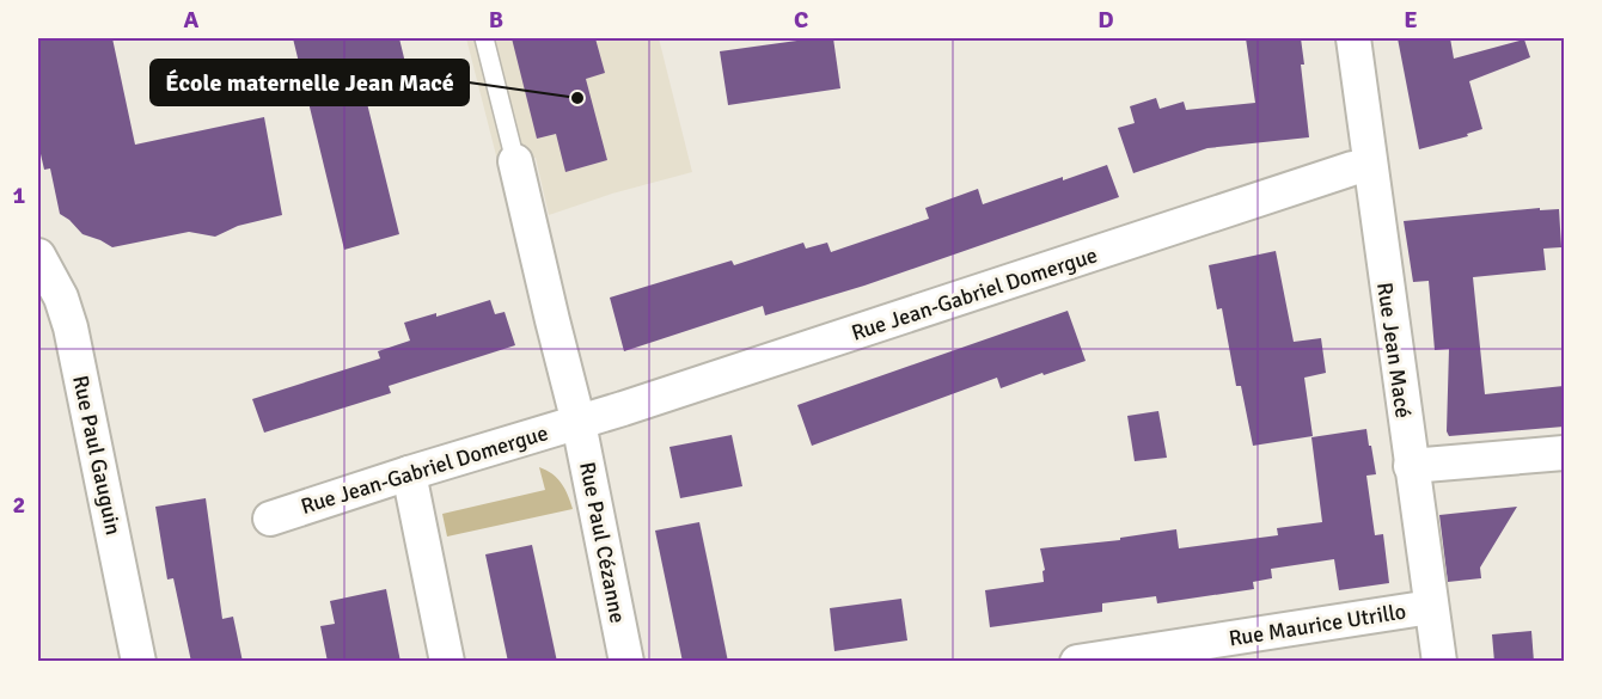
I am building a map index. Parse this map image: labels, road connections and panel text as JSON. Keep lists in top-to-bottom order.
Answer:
{
  "streets": {
    "street": [
      "Rue Jean-Gabriel Domergue",
      "Rue Jean Macé",
      "Rue Paul Gauguin",
      "Rue Paul Cézanne",
      "Rue Maurice Utrillo"
    ]
  },
  "crossings": [
    ["Rue Jean-Gabriel Domergue", "Rue Jean Macé"],
    ["Rue Jean-Gabriel Domergue", "Rue Paul Cézanne"],
    ["Rue Jean Macé", "Rue Maurice Utrillo"]
  ],
  "places": ["École maternelle Jean Macé"],
  "grid": {
    "columns": [
      "A",
      "B",
      "C",
      "D",
      "E"
    ],
    "rows": ["1", "2"]
  }
}
